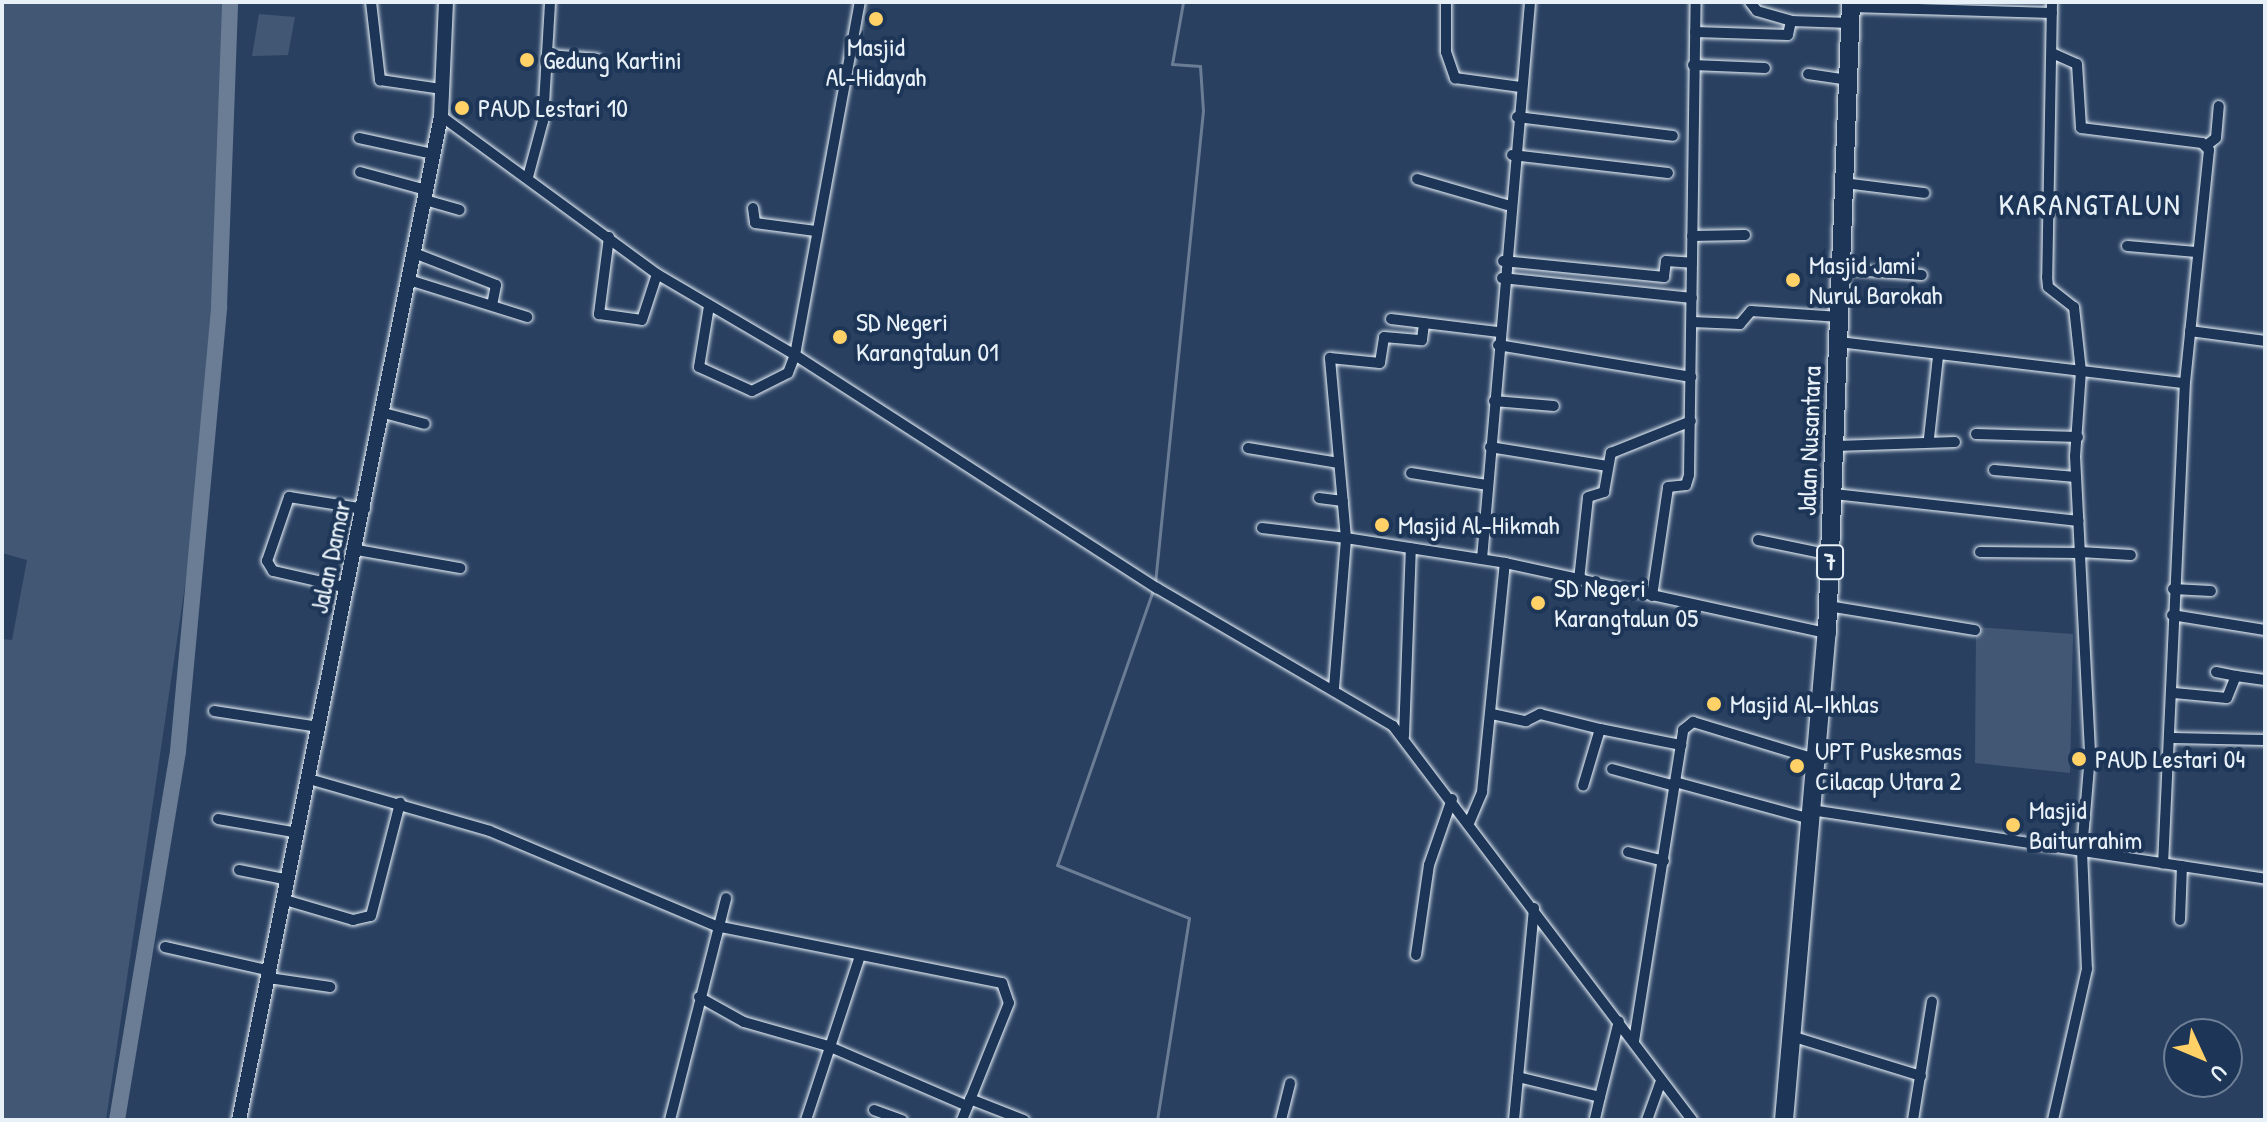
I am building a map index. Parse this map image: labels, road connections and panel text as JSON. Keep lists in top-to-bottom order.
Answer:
{
  "streets": {
    "highway": ["Jalan Nusantara", "7"],
    "street": ["Jalan Damar"]
  },
  "districts": ["KARANGTALUN"],
  "places": [
    "Masjid Al-Hidayah",
    "Gedung Kartini",
    "PAUD Lestari 10",
    "Masjid Jami' Nurul Barokah",
    "SD Negeri Karangtalun 01",
    "Masjid Al-Hikmah",
    "SD Negeri Karangtalun 05",
    "Masjid Al-Ikhlas",
    "PAUD Lestari 04",
    "UPT Puskesmas Cilacap Utara 2",
    "Masjid Baiturrahim"
  ],
  "north": "bottom right"
}
